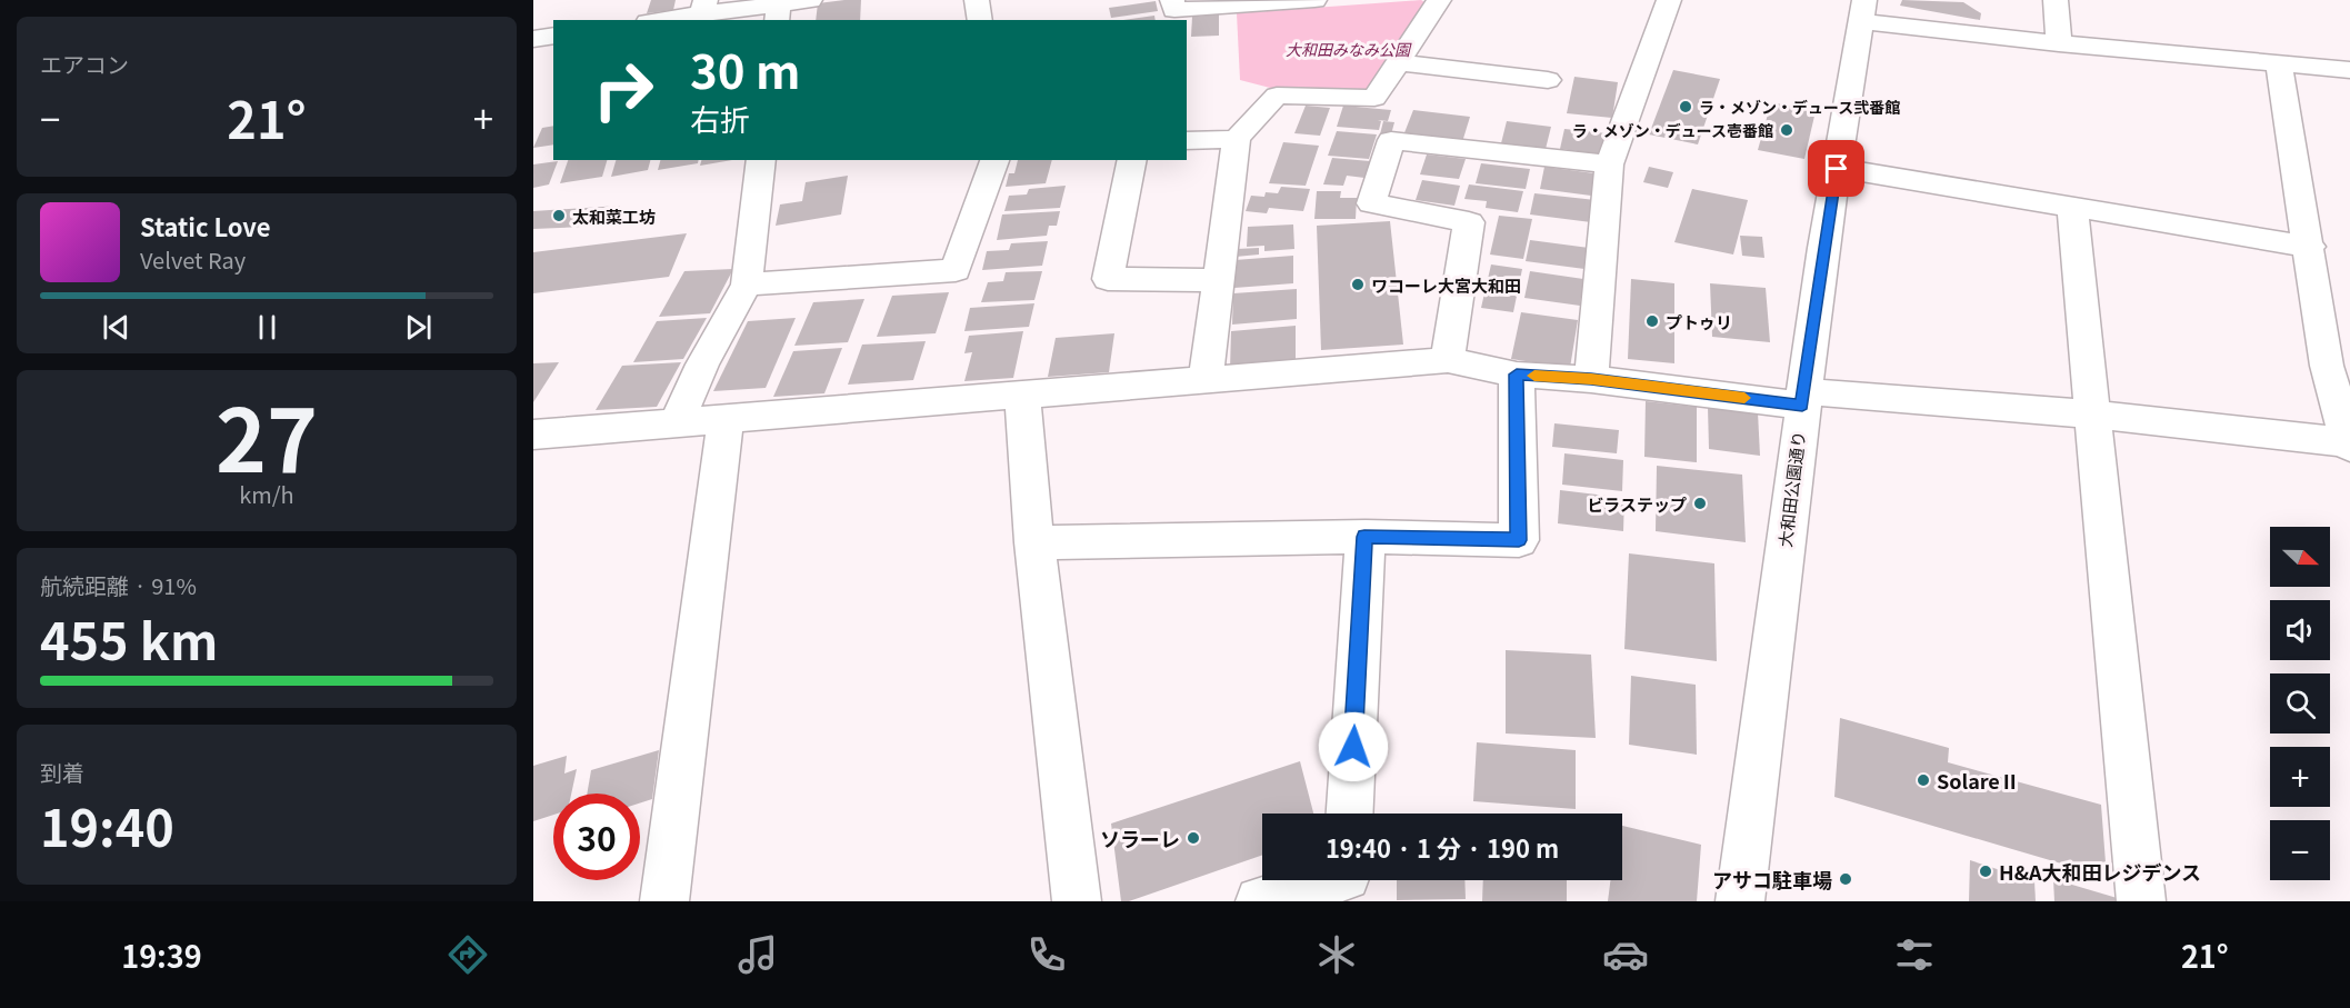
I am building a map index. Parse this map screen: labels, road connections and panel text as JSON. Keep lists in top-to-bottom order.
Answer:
{
  "streets": {
    "street": ["大和田公園通り"]
  },
  "parks": ["大和田みなみ公園"],
  "places": [
    "ラ・メゾン・デュース弐番館",
    "ラ・メゾン・デュース壱番館",
    "太和菜工坊",
    "ワコーレ大宮大和田",
    "プトゥリ",
    "ビラステップ",
    "SolareⅡ",
    "ソラーレ",
    "H&A大和田レジデンス",
    "アサコ駐車場"
  ],
  "north": "right",
  "page": {
    "tile": [
      "エアコン",
      ["27", "km/h"],
      ["航続距離 · 91%", "455 km"],
      ["到着", "19:40"]
    ],
    "turn": ["30 m", "右折"],
    "heat": ["−", "21°", "+"],
    "song": ["Static Love", "Velvet Ray"],
    "map_buttons": ["+", "−"],
    "limit": "30",
    "trip": "19:40 · 1 分 · 190 m",
    "tabs": ["19:39", "21°"]
  }
}
